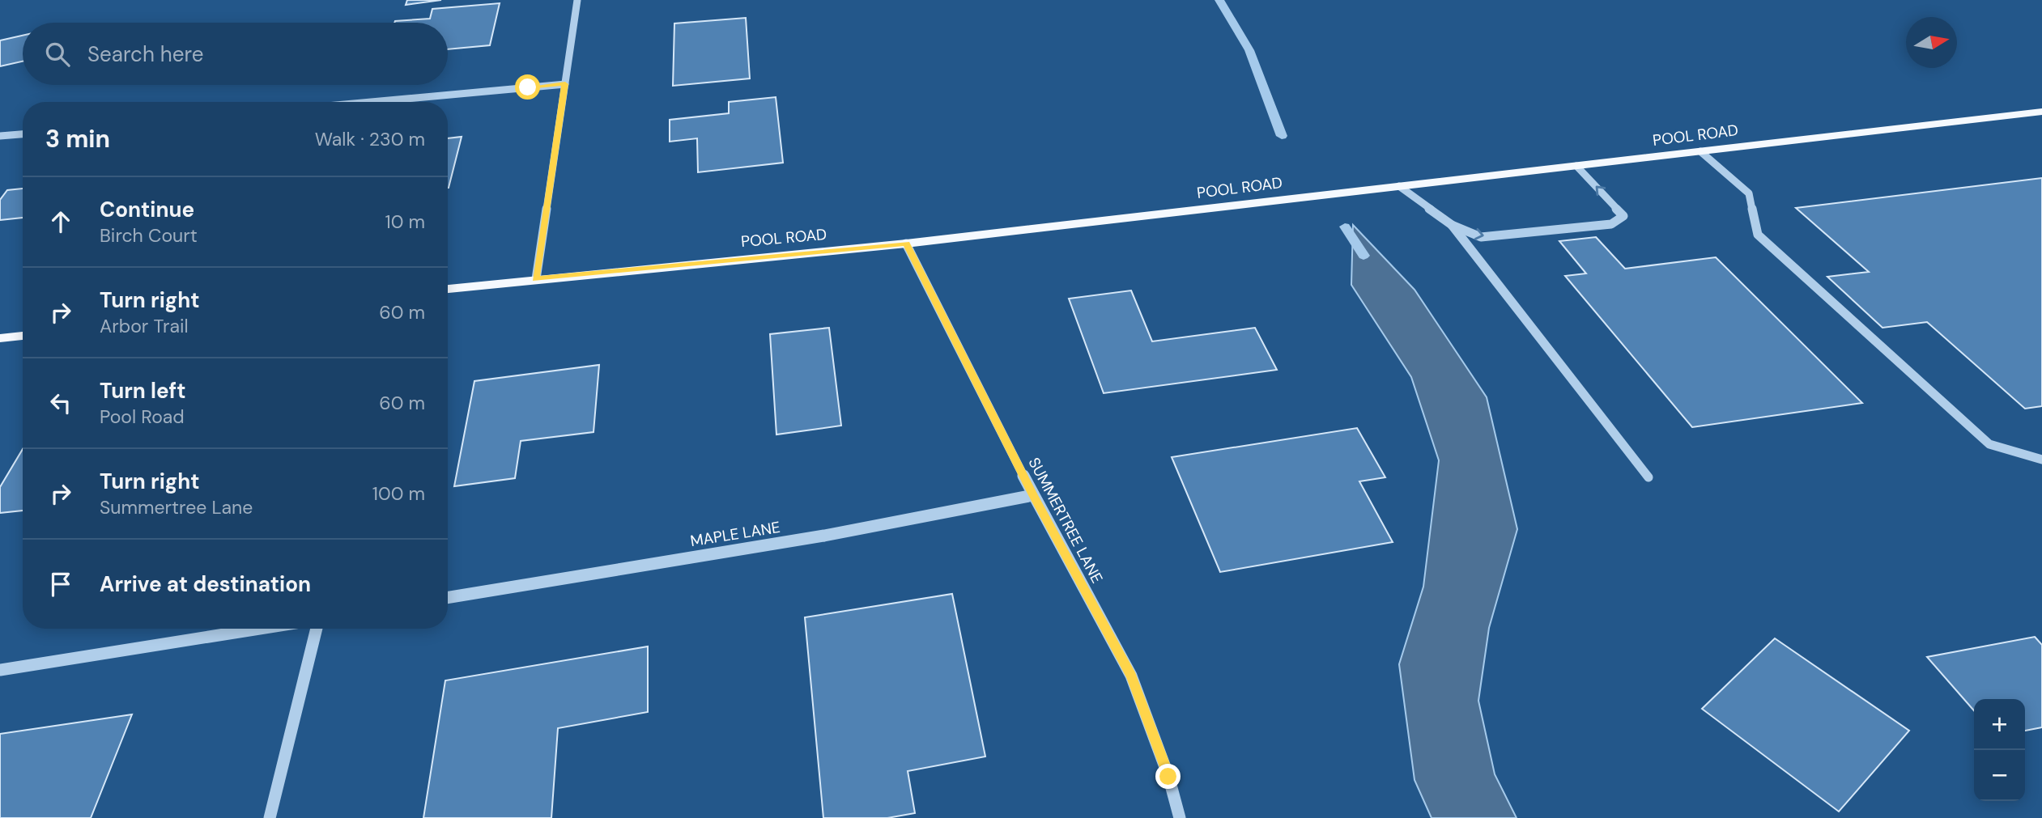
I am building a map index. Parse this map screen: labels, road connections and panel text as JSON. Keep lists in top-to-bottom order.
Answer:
{
  "streets": {
    "main road": ["POOL ROAD"],
    "street": ["SUMMERTREE LANE", "MAPLE LANE"]
  },
  "crossings": [
    ["POOL ROAD", "SUMMERTREE LANE"],
    ["SUMMERTREE LANE", "MAPLE LANE"]
  ],
  "north": "right",
  "page": {
    "search": "Search here",
    "heading": ["3 min", "Walk · 230 m"],
    "list": [
      ["Continue", "Birch Court", "10 m"],
      ["Turn right", "Arbor Trail", "60 m"],
      ["Turn left", "Pool Road", "60 m"],
      ["Turn right", "Summertree Lane", "100 m"],
      "Arrive at destination"
    ],
    "map_buttons": ["+", "−"]
  }
}
